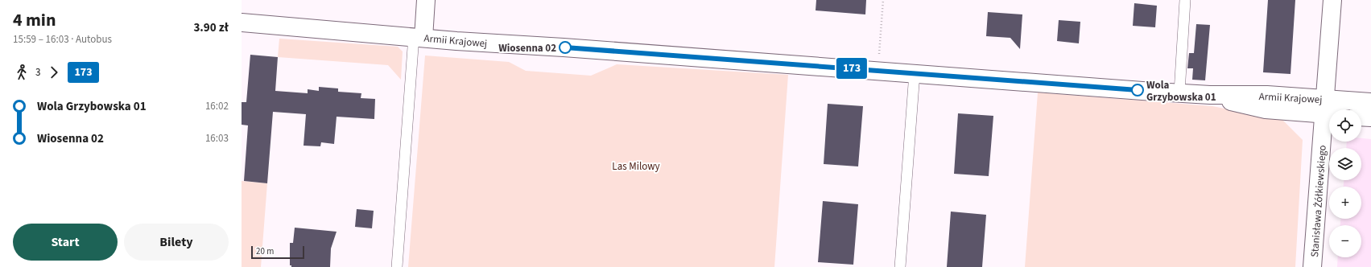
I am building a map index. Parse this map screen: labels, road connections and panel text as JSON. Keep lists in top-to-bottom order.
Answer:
{
  "streets": {
    "street": ["Armii Krajowej", "Stanisława Żółkiewskiego"]
  },
  "crossings": [
    ["Armii Krajowej", "Stanisława Żółkiewskiego"]
  ],
  "parks": ["Las Milowy"],
  "places": ["Wiosenna 02", "Wola Grzybowska 01"],
  "lines": ["bus line 173"],
  "scale_bar": "20 m",
  "page": {
    "heading": ["4 min", "15:59 – 16:03 · Autobus", "3.90 zł"],
    "on_map": "173",
    "legs": ["3", "173"],
    "list": [
      {
        "name": "Wola Grzybowska 01",
        "value": "16:02"
      },
      {
        "name": "Wiosenna 02",
        "value": "16:03"
      }
    ],
    "map_buttons": ["+", "−"],
    "buttons": ["Start", "Bilety"],
    "scale": "20 m"
  }
}
